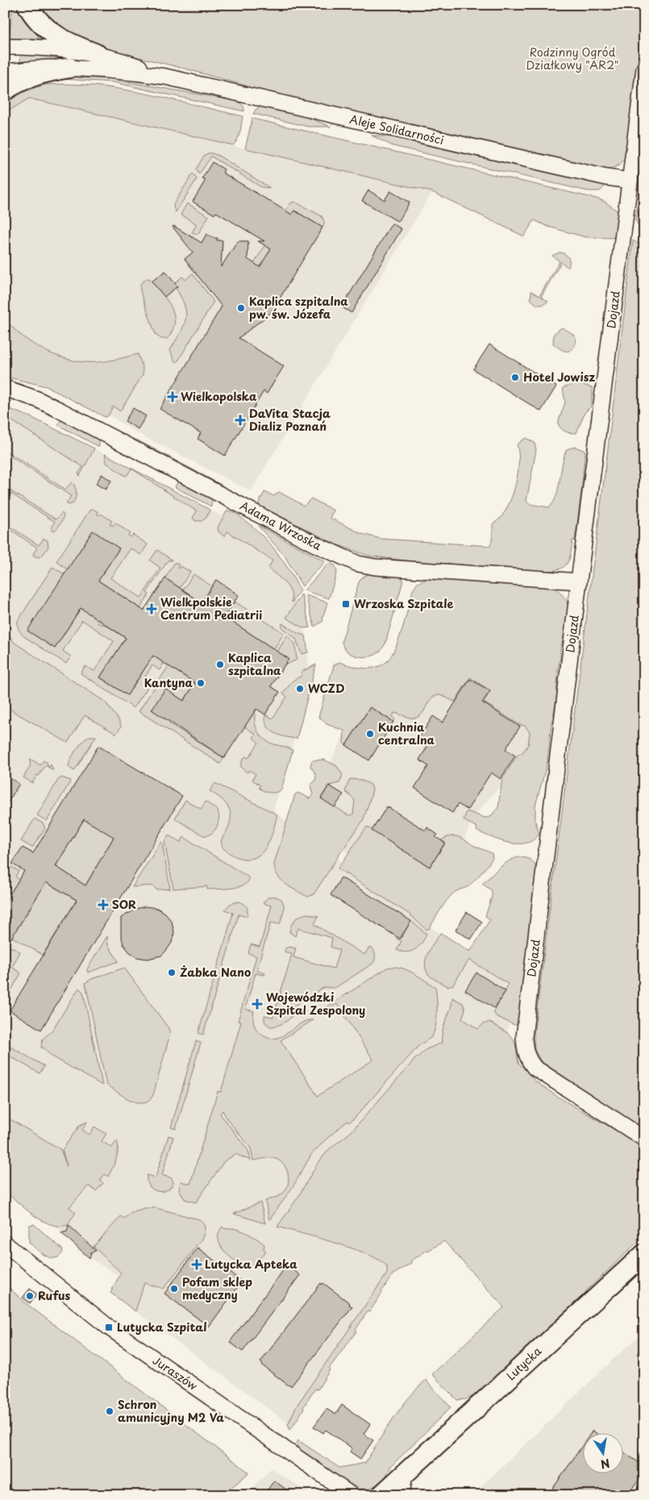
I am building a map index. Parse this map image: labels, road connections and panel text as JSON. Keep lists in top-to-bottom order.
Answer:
{
  "streets": {
    "main road": ["Lutycka"],
    "street": [
      "Aleje Solidarności",
      "Dojazd",
      "Adama Wrzoska",
      "Juraszów"
    ]
  },
  "crossings": [
    ["Aleje Solidarności", "Dojazd"],
    ["Dojazd", "Adama Wrzoska"]
  ],
  "parks": ["Rodzinny Ogród Działkowy \"AR2\""],
  "places": {
    "other": [
      "Kaplica szpitalna pw. św. Józefa",
      "Hotel Jowisz",
      "Kaplica szpitalna",
      "Kantyna",
      "WCZD",
      "Kuchnia centralna",
      "Żabka Nano",
      "Pofam sklep medyczny",
      "Rufus",
      "Schron amunicyjny M2 Va"
    ],
    "health": [
      "Wielkopolska",
      "DaVita Stacja Dializ Poznań",
      "Wielkpolskie Centrum Pediatrii",
      "SOR",
      "Wojewódzki Szpital Zespolony",
      "Lutycka Apteka"
    ],
    "transit": ["Wrzoska Szpitale", "Lutycka Szpital"]
  },
  "north": "bottom"
}
